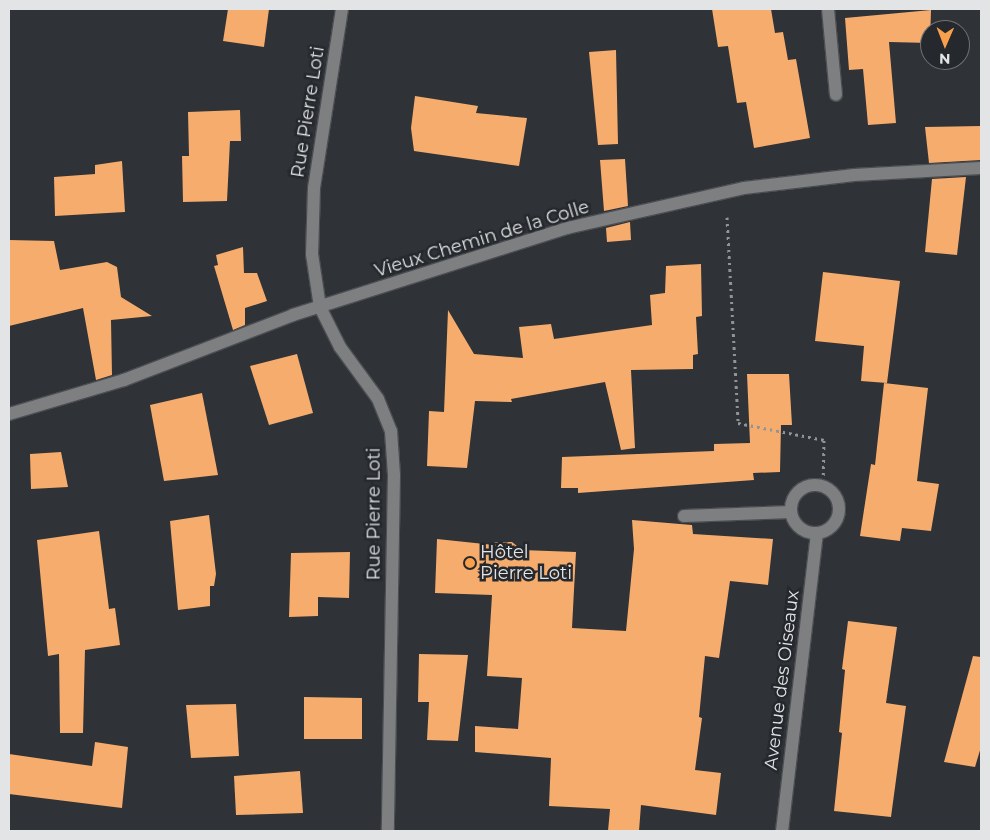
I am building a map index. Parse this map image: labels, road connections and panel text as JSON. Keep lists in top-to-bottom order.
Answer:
{
  "streets": {
    "street": ["Rue Pierre Loti", "Vieux Chemin de la Colle", "Avenue des Oiseaux"]
  },
  "crossings": [
    ["Rue Pierre Loti", "Vieux Chemin de la Colle"]
  ],
  "places": ["Hôtel Pierre Loti"],
  "north": "bottom"
}
